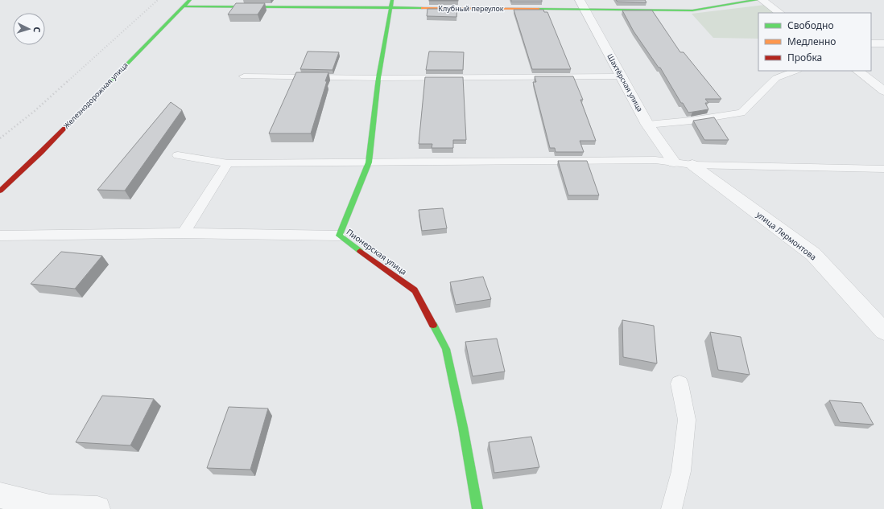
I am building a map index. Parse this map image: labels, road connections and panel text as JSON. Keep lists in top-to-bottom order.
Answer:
{
  "streets": {
    "street": [
      "Клубный переулок",
      "Шахтёрская улица",
      "Железнодорожная улица",
      "улица Лермонтова",
      "Пионерская улица"
    ]
  },
  "crossings": [
    ["Клубный переулок", "Шахтёрская улица"],
    ["Клубный переулок", "Железнодорожная улица"],
    ["Клубный переулок", "Пионерская улица"]
  ],
  "legend": ["Свободно", "Медленно", "Пробка"],
  "north": "right"
}
